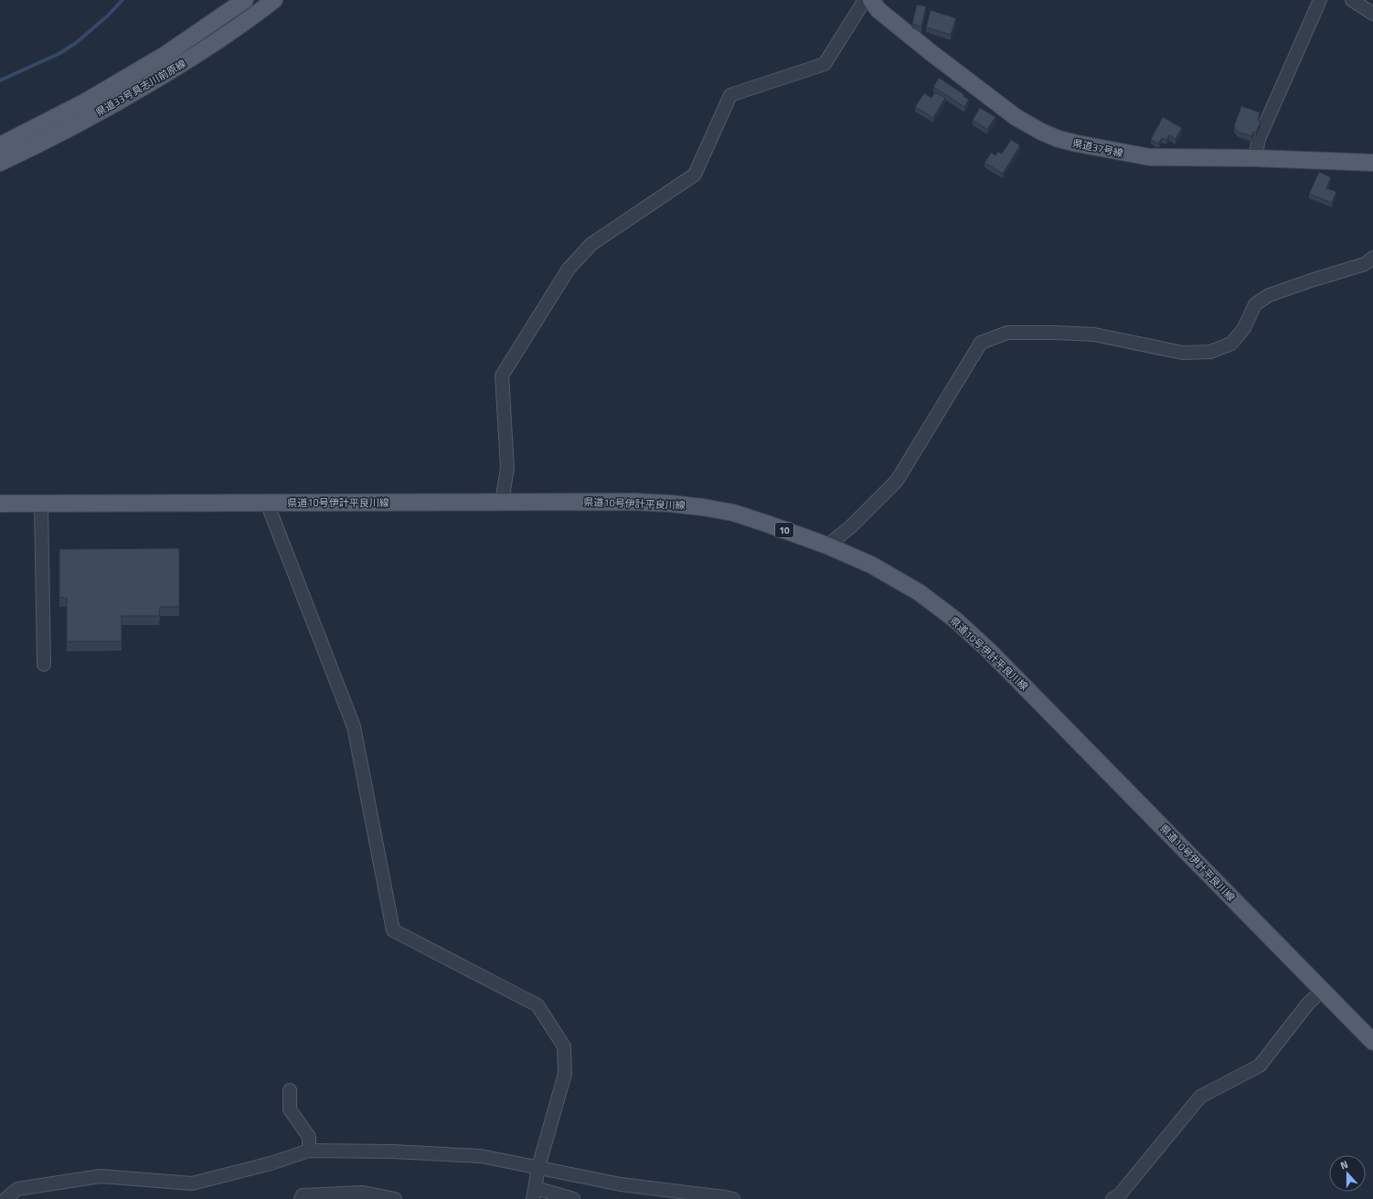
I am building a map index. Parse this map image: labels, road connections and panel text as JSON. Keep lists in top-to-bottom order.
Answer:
{
  "streets": {
    "main road": [
      "県道33号具志川前原線",
      "県道37号線",
      "県道10号伊計平良川線",
      "10"
    ]
  },
  "north": "top"
}
